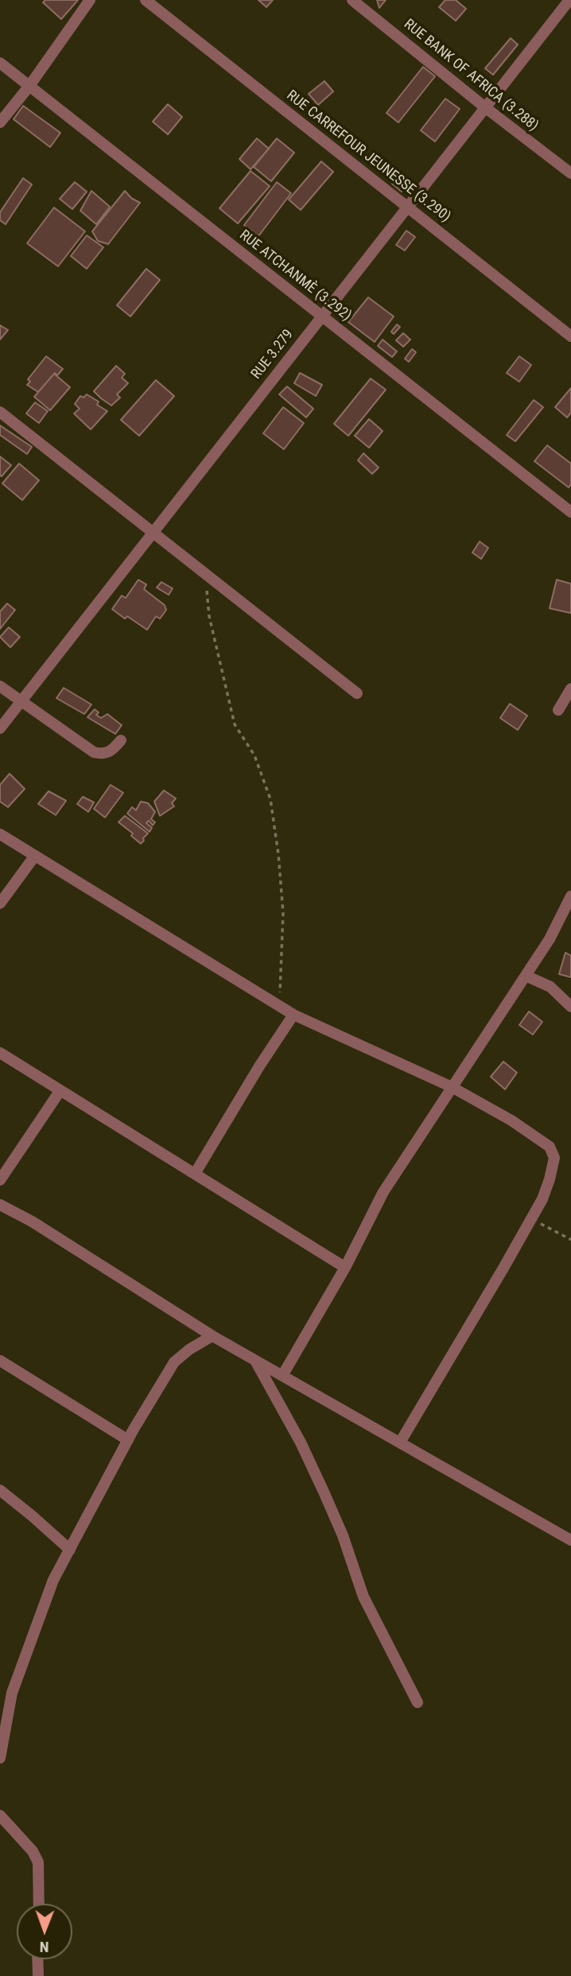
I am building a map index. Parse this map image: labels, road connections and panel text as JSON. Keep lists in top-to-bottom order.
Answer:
{
  "streets": {
    "street": [
      "RUE BANK OF AFRICA (3.288)",
      "RUE CARREFOUR JEUNESSE (3.290)",
      "RUE ATCHANMÈ (3.292)",
      "RUE 3.279"
    ]
  },
  "crossings": [
    ["RUE BANK OF AFRICA (3.288)", "RUE 3.279"],
    ["RUE CARREFOUR JEUNESSE (3.290)", "RUE 3.279"],
    ["RUE ATCHANMÈ (3.292)", "RUE 3.279"]
  ],
  "north": "bottom"
}
